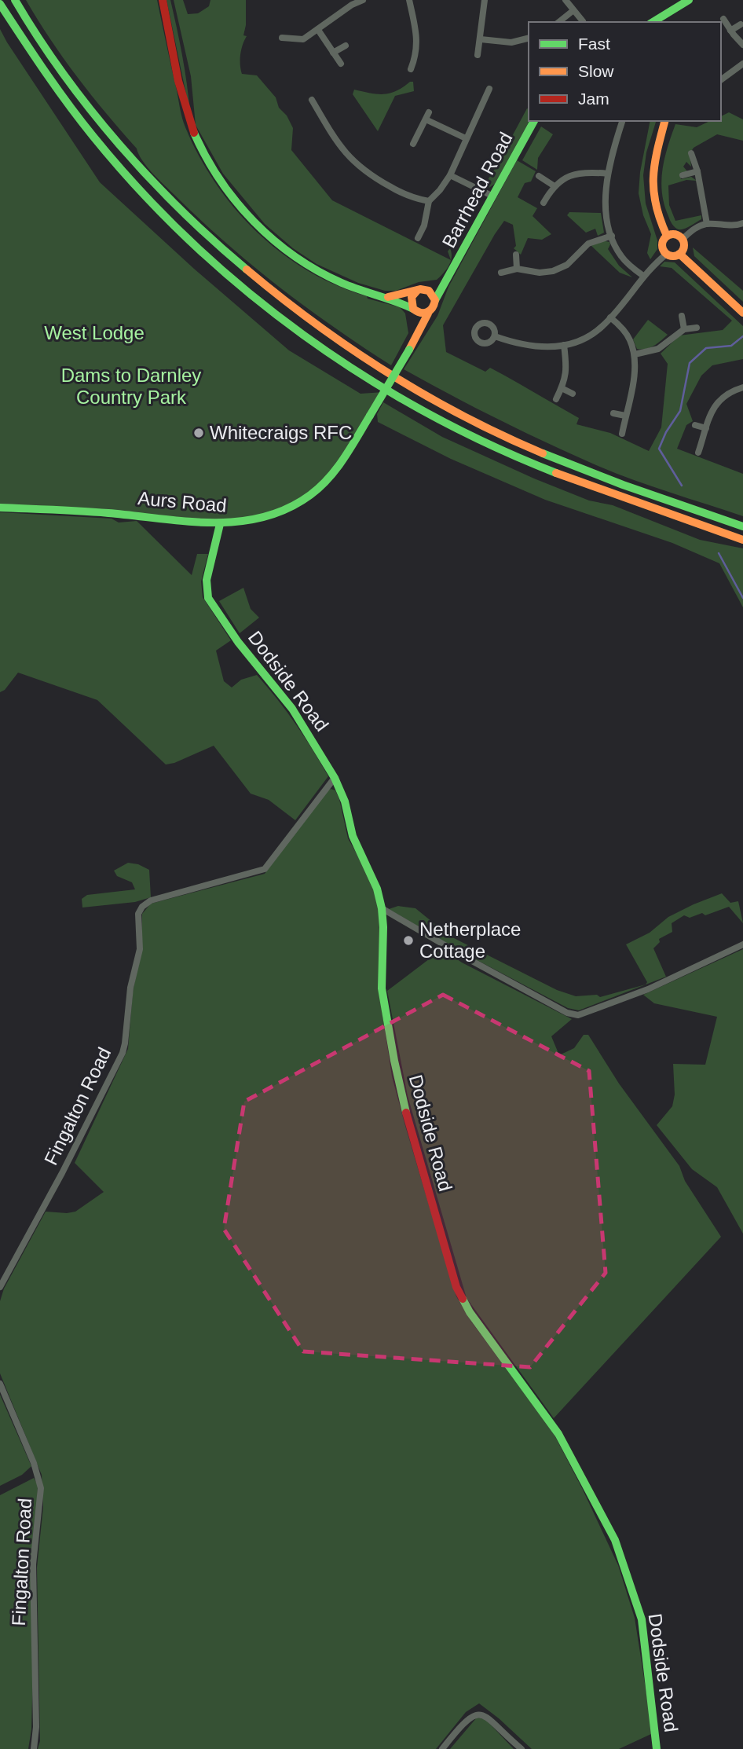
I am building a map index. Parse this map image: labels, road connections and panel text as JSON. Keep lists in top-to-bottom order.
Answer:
{
  "streets": {
    "main road": ["Barrhead Road", "Aurs Road", "Dodside Road"],
    "street": ["Fingalton Road"]
  },
  "crossings": [
    ["Barrhead Road", "Aurs Road"],
    ["Aurs Road", "Dodside Road"],
    ["Dodside Road", "Fingalton Road"]
  ],
  "parks": ["West Lodge", "Dams to Darnley Country Park"],
  "places": ["Whitecraigs RFC", "Netherplace Cottage"],
  "legend": ["Fast", "Slow", "Jam"]
}
